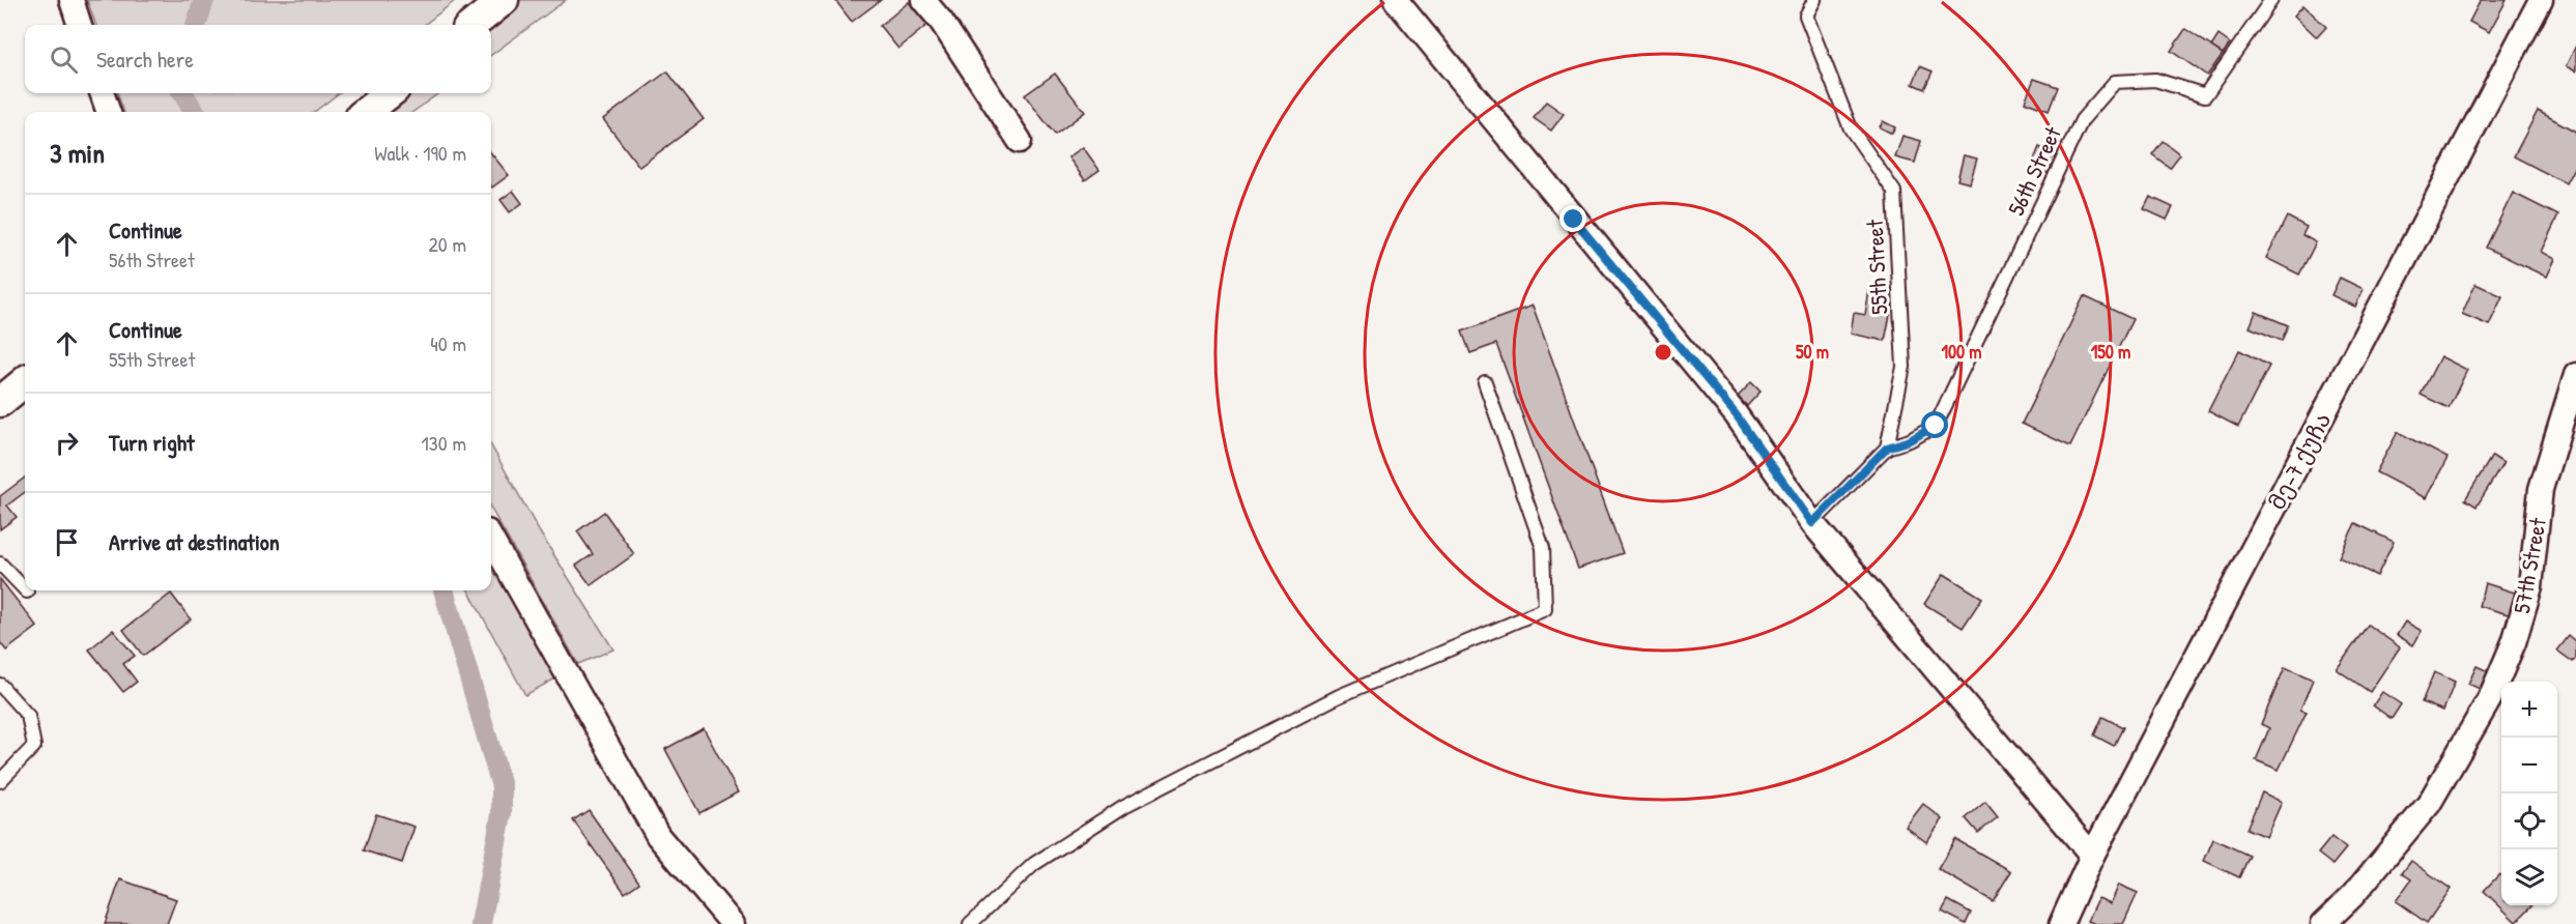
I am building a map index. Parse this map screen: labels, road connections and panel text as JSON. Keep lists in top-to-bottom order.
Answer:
{
  "streets": {
    "street": ["მე-7 ქუჩა", "57th Street"],
    "lane": ["56th Street", "55th Street"]
  },
  "crossings": [
    ["56th Street", "55th Street"]
  ],
  "page": {
    "search": "Search here",
    "heading": ["3 min", "Walk · 190 m"],
    "list": [
      ["Continue", "56th Street", "20 m"],
      ["Continue", "55th Street", "40 m"],
      ["Turn right", "130 m"],
      "Arrive at destination"
    ],
    "map_buttons": ["+", "−"]
  },
  "rings": ["50 m", "100 m", "150 m"]
}
